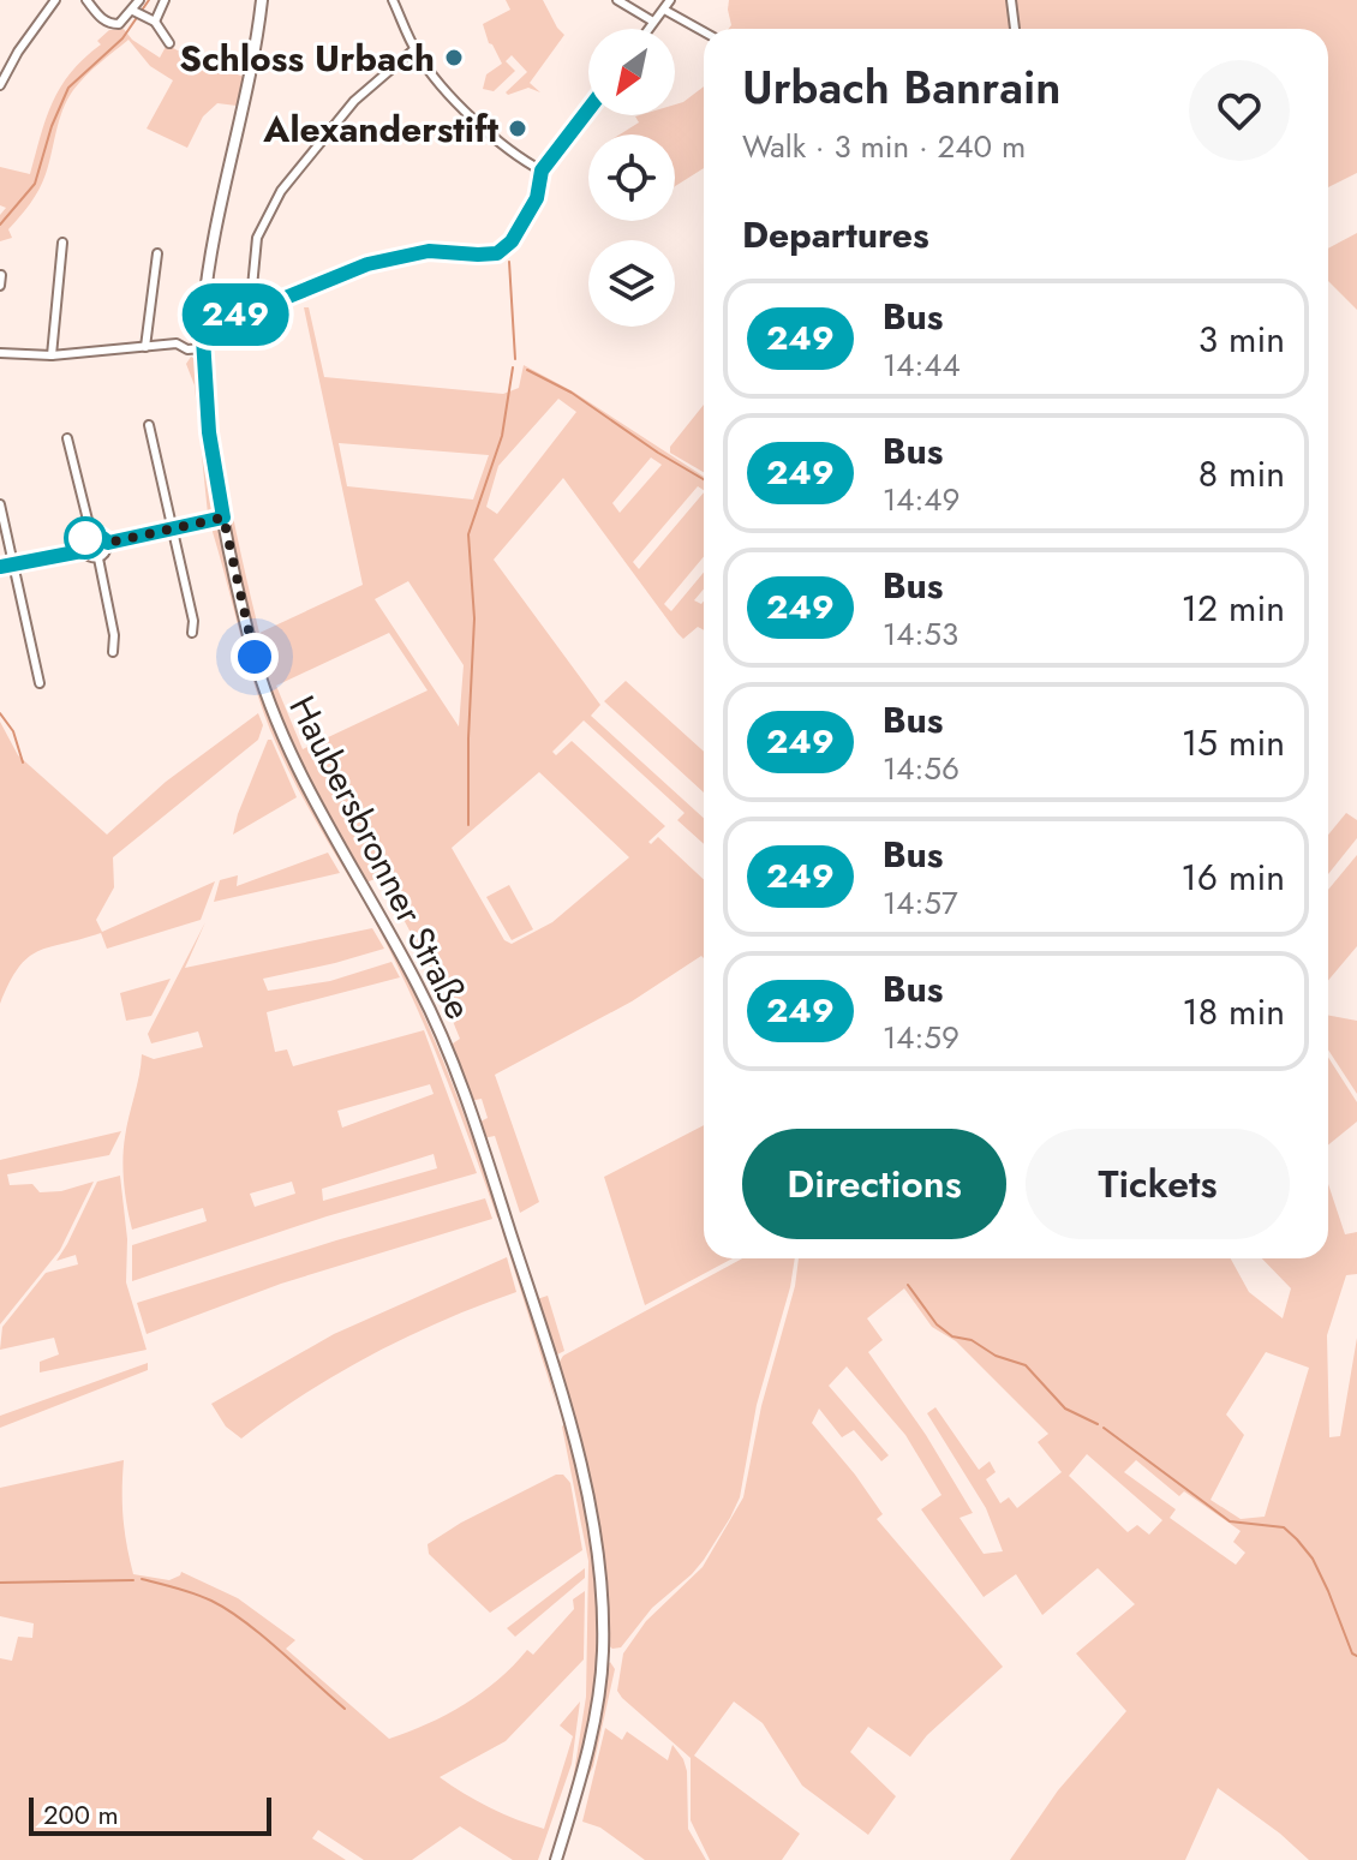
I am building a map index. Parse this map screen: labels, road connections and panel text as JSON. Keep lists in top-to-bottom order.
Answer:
{
  "streets": {
    "street": ["Haubersbronner Straße"]
  },
  "places": ["Schloss Urbach", "Alexanderstift"],
  "lines": ["bus line 249"],
  "scale_bar": "200 m",
  "north": "bottom left",
  "page": {
    "on_map": "249",
    "heading": [
      ["Urbach Banrain", "Walk · 3 min · 240 m"],
      "Departures"
    ],
    "list": [
      {
        "mark": "249",
        "name": "Bus",
        "note": "14:44",
        "value": "3 min"
      },
      {
        "mark": "249",
        "name": "Bus",
        "note": "14:49",
        "value": "8 min"
      },
      {
        "mark": "249",
        "name": "Bus",
        "note": "14:53",
        "value": "12 min"
      },
      {
        "mark": "249",
        "name": "Bus",
        "note": "14:56",
        "value": "15 min"
      },
      {
        "mark": "249",
        "name": "Bus",
        "note": "14:57",
        "value": "16 min"
      },
      {
        "mark": "249",
        "name": "Bus",
        "note": "14:59",
        "value": "18 min"
      }
    ],
    "buttons": ["Directions", "Tickets"],
    "scale": "200 m"
  }
}
